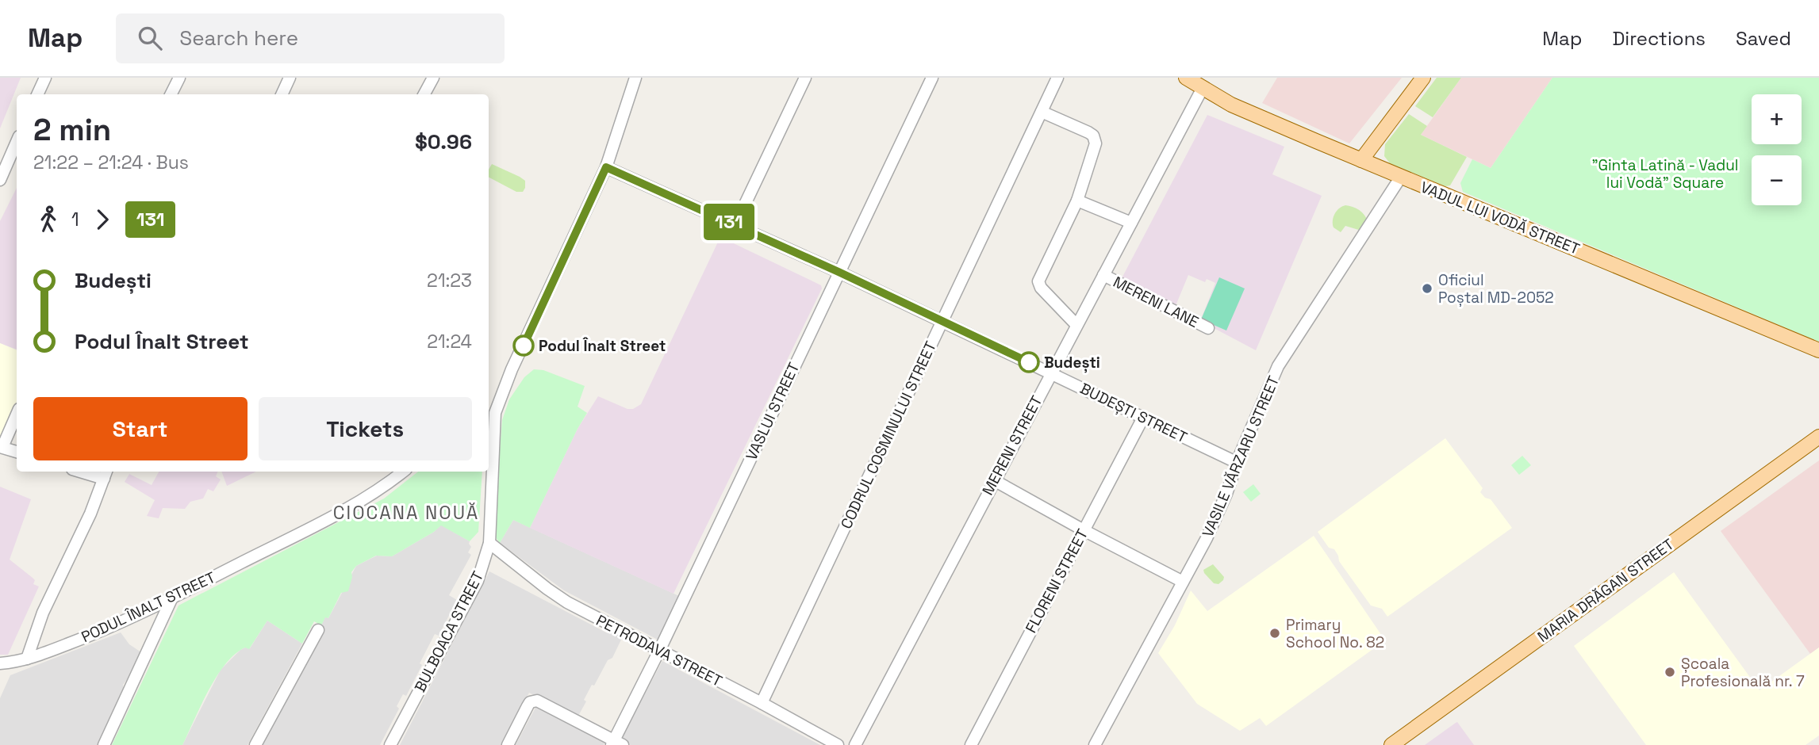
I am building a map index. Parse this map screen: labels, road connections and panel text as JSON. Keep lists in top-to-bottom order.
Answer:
{
  "streets": {
    "main road": ["VADUL LUI VODĂ STREET", "MARIA DRĂGAN STREET"],
    "street": [
      "MERENI LANE",
      "VASLUI STREET",
      "BUDEȘTI STREET",
      "CODRUL COSMINULUI STREET",
      "MERENI STREET",
      "VASILE VĂRZARU STREET",
      "FLORENI STREET",
      "PODUL ÎNALT STREET",
      "BULBOACA STREET",
      "PETRODAVA STREET"
    ]
  },
  "crossings": [
    ["VADUL LUI VODĂ STREET", "MERENI STREET"],
    ["VADUL LUI VODĂ STREET", "VASILE VĂRZARU STREET"],
    ["MERENI LANE", "MERENI STREET"],
    ["VASLUI STREET", "BUDEȘTI STREET"],
    ["VASLUI STREET", "PETRODAVA STREET"],
    ["BUDEȘTI STREET", "CODRUL COSMINULUI STREET"],
    ["BUDEȘTI STREET", "MERENI STREET"],
    ["BUDEȘTI STREET", "VASILE VĂRZARU STREET"],
    ["BUDEȘTI STREET", "FLORENI STREET"],
    ["CODRUL COSMINULUI STREET", "PETRODAVA STREET"],
    ["BULBOACA STREET", "PETRODAVA STREET"]
  ],
  "districts": ["CIOCANA NOUĂ"],
  "parks": ["\"Ginta Latină - Vadul lui Vodă\" Square"],
  "places": [
    "Oficiul Poștal MD-2052",
    "Podul Înalt Street",
    "Budești",
    "Primary School No. 82",
    "Școala Profesională nr. 7"
  ],
  "lines": ["bus line 131"],
  "page": {
    "header": "Map",
    "search": "Search here",
    "nav": ["Map", "Directions", "Saved"],
    "on_map": "131",
    "map_buttons": ["+", "−"],
    "heading": ["2 min", "21:22 – 21:24 · Bus", "$0.96"],
    "legs": ["1", "131"],
    "list": [
      {
        "name": "Budești",
        "value": "21:23"
      },
      {
        "name": "Podul Înalt Street",
        "value": "21:24"
      }
    ],
    "buttons": ["Start", "Tickets"]
  }
}
